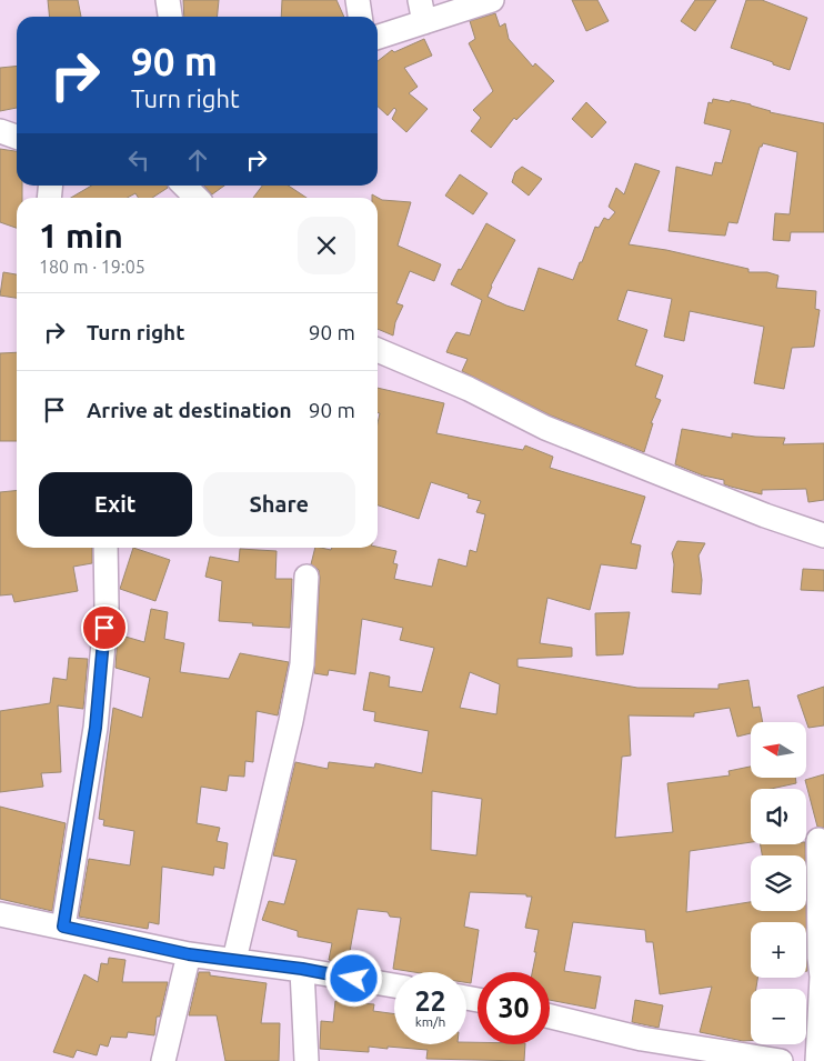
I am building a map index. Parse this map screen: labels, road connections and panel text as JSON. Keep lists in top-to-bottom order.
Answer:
{
  "north": "left",
  "page": {
    "turn": ["90 m", "Turn right"],
    "heading": ["1 min", "180 m · 19:05"],
    "list": [
      {
        "name": "Turn right",
        "value": "90 m"
      },
      {
        "name": "Arrive at destination",
        "value": "90 m"
      }
    ],
    "buttons": ["Exit", "Share"],
    "map_buttons": ["+", "−"],
    "speed": "22 km/h",
    "limit": "30"
  }
}
